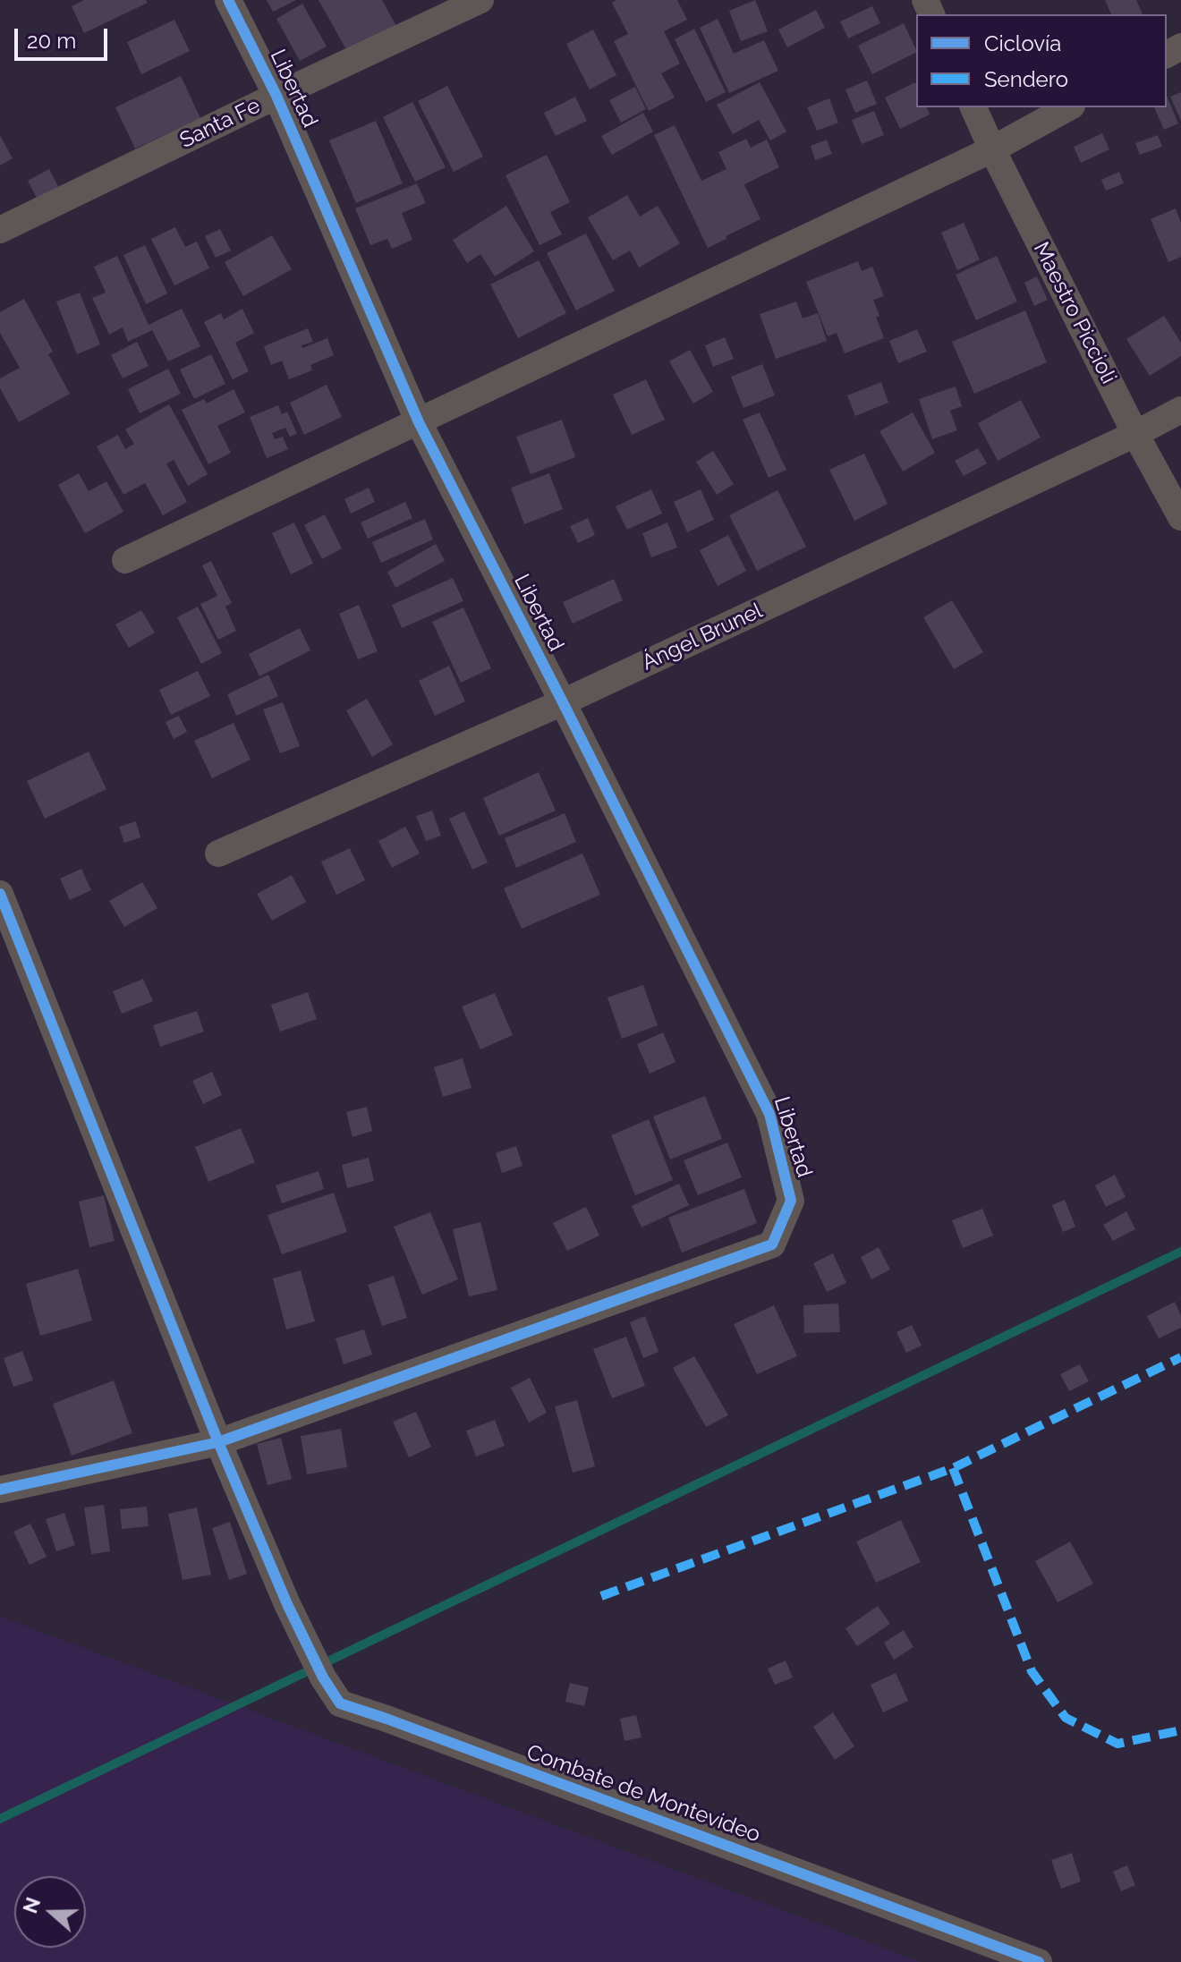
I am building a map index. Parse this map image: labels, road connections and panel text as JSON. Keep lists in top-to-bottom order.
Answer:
{
  "streets": {
    "street": [
      "Libertad",
      "Santa Fe",
      "Maestro Piccioli",
      "Ángel Brunel",
      "Combate de Montevideo"
    ]
  },
  "crossings": [
    ["Libertad", "Santa Fe"],
    ["Libertad", "Ángel Brunel"],
    ["Libertad", "Combate de Montevideo"],
    ["Maestro Piccioli", "Ángel Brunel"]
  ],
  "legend": ["Ciclovía", "Sendero"],
  "scale_bar": "20 m",
  "north": "left"
}
